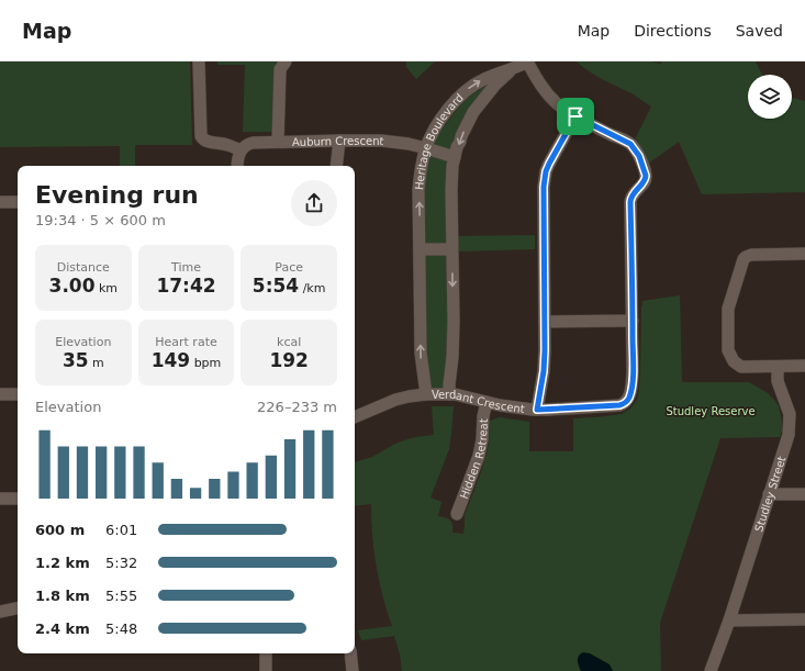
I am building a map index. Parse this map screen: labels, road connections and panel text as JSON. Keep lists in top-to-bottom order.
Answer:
{
  "streets": {
    "street": [
      "Auburn Crescent",
      "Heritage Boulevard",
      "Verdant Crescent",
      "Hidden Retreat",
      "Studley Street"
    ]
  },
  "crossings": [
    ["Auburn Crescent", "Heritage Boulevard"],
    ["Heritage Boulevard", "Verdant Crescent"],
    ["Verdant Crescent", "Hidden Retreat"]
  ],
  "parks": ["Studley Reserve"],
  "page": {
    "header": "Map",
    "nav": ["Map", "Directions", "Saved"],
    "heading": ["Evening run", "19:34 · 5 × 600 m"],
    "stats": [
      ["Distance", "3.00 km"],
      ["Time", "17:42"],
      ["Pace", "5:54 /km"],
      ["Elevation", "35 m"],
      ["Heart rate", "149 bpm"],
      ["kcal", "192"]
    ],
    "chart": ["Elevation", "226–233 m"],
    "list": [
      {
        "name": "600 m",
        "note": "6:01"
      },
      {
        "name": "1.2 km",
        "note": "5:32"
      },
      {
        "name": "1.8 km",
        "note": "5:55"
      },
      {
        "name": "2.4 km",
        "note": "5:48"
      }
    ]
  }
}
